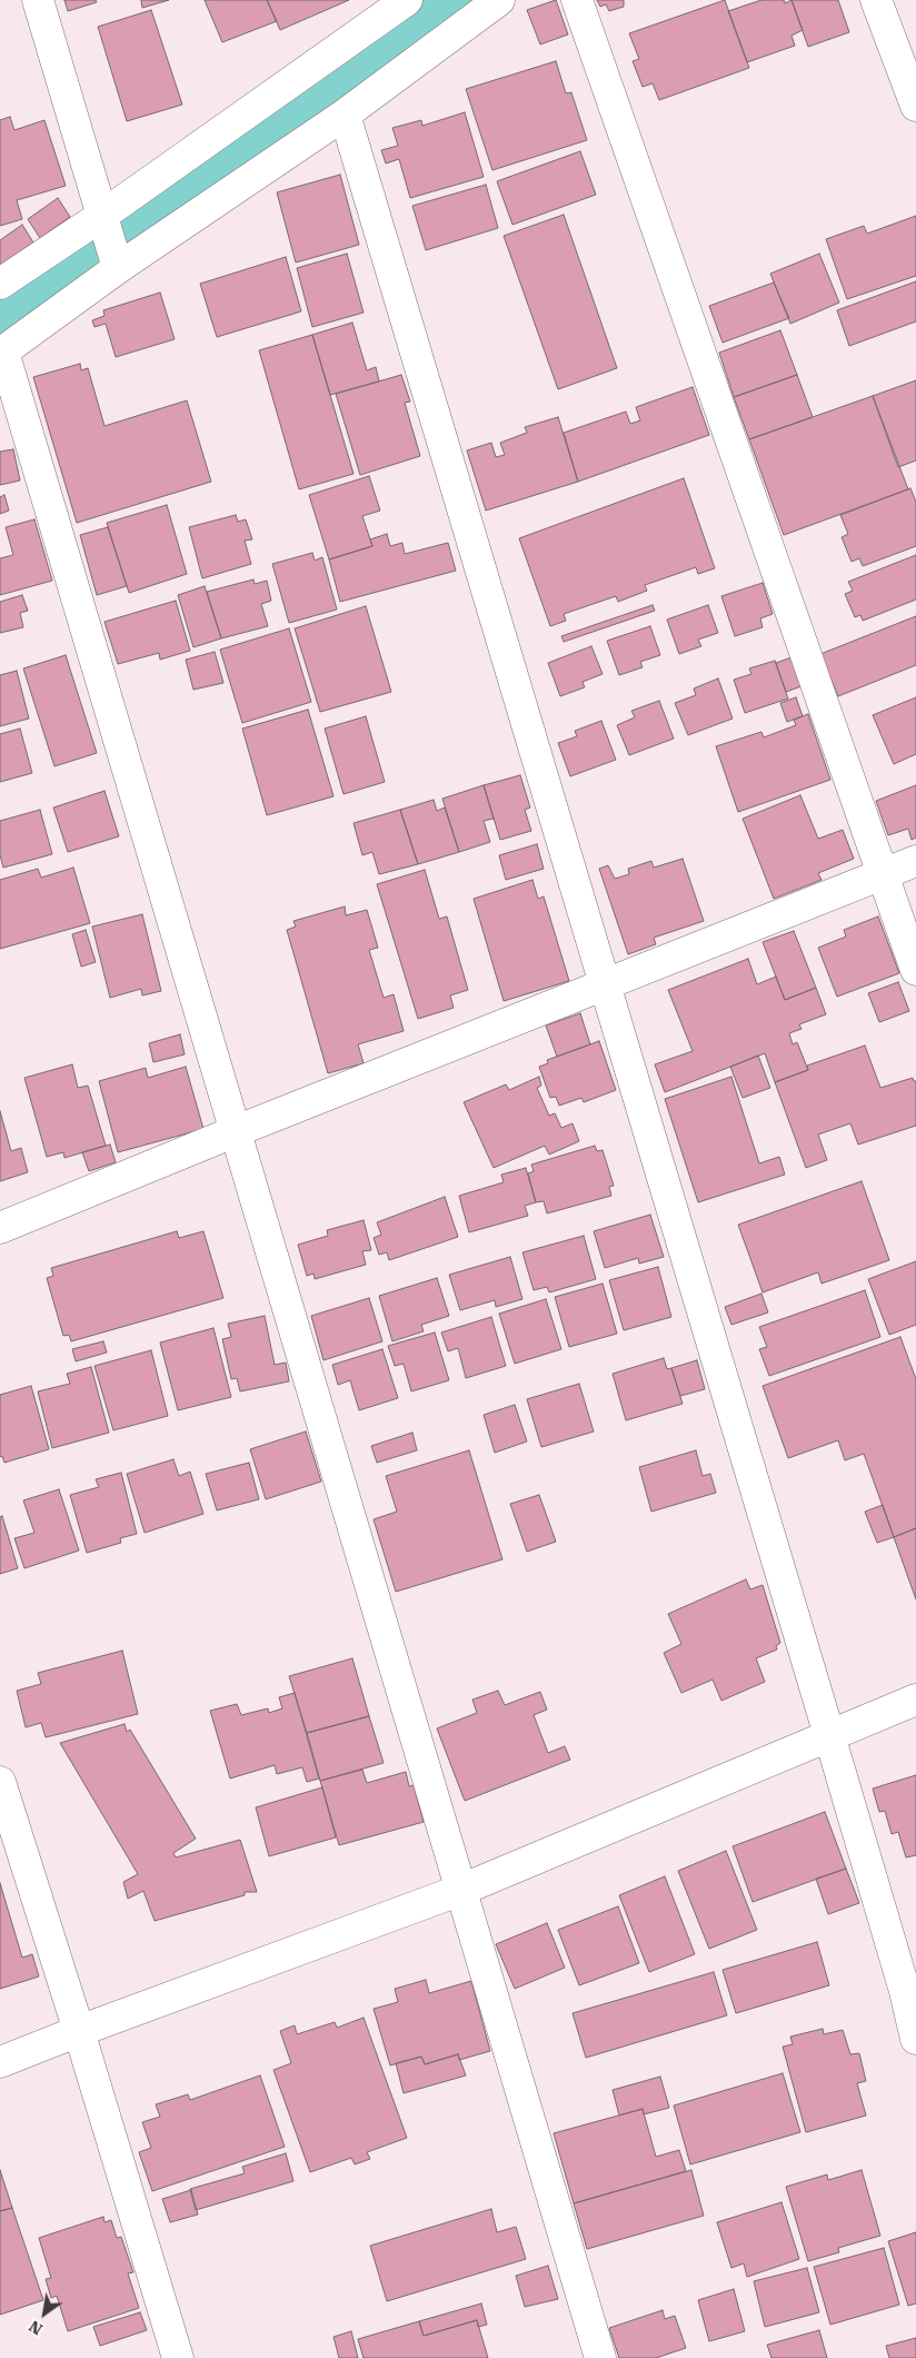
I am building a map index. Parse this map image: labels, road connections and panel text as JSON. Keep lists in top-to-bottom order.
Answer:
{
  "north": "bottom left"
}
